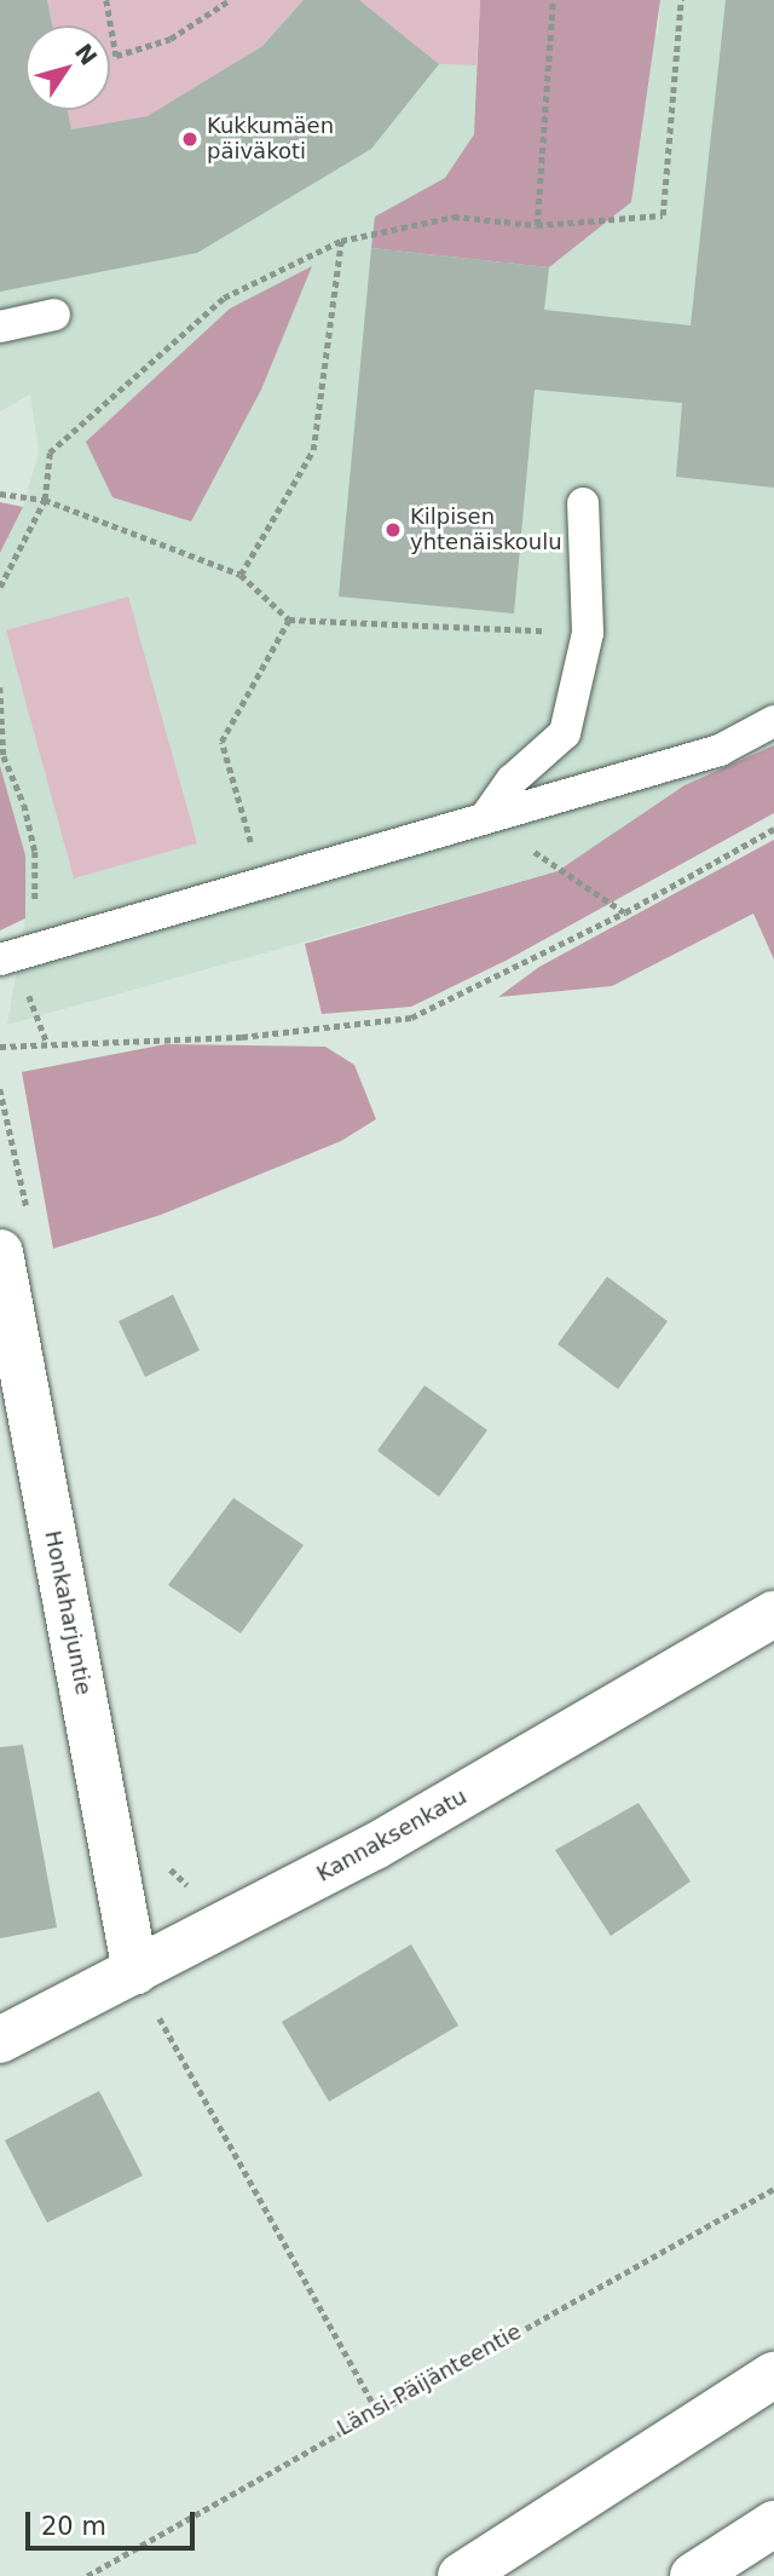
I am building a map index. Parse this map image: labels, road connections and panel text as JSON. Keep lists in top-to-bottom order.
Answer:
{
  "streets": {
    "street": ["Honkaharjuntie", "Kannaksenkatu"],
    "path": ["Länsi-Päijänteentie"]
  },
  "crossings": [
    ["Honkaharjuntie", "Kannaksenkatu"]
  ],
  "places": ["Kukkumäen päiväkoti", "Kilpisen yhtenäiskoulu"],
  "scale_bar": "20 m",
  "north": "top right"
}
